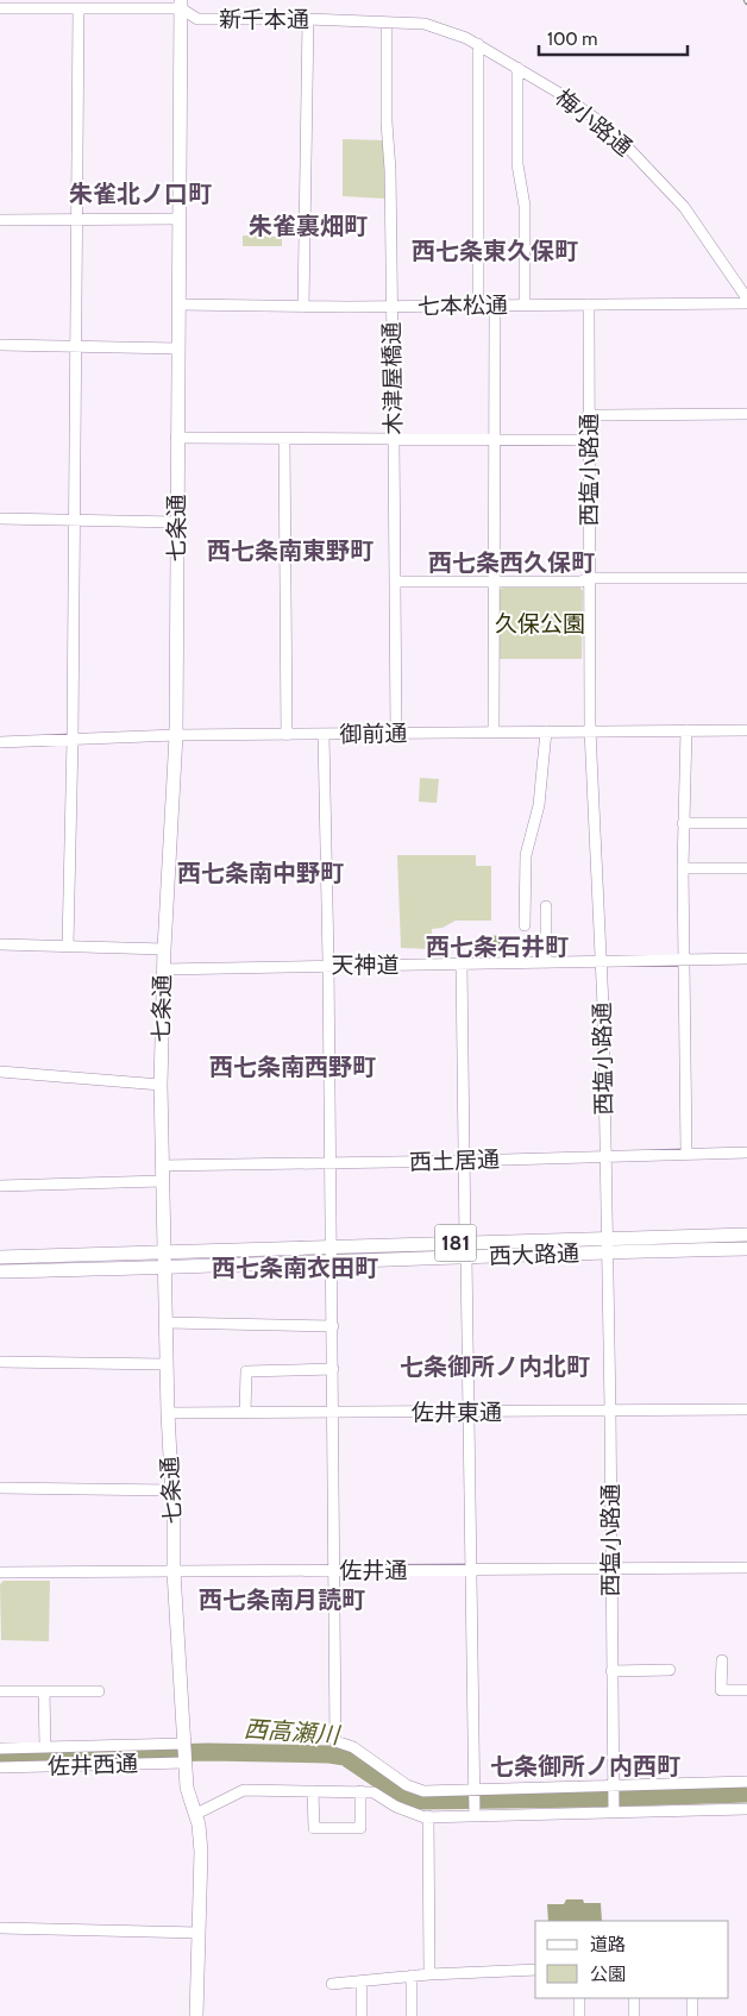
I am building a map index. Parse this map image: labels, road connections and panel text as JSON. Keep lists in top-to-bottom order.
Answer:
{
  "streets": {
    "main road": ["七条通", "181", "西大路通"],
    "street": [
      "新千本通",
      "梅小路通",
      "七本松通",
      "木津屋橋通",
      "西塩小路通",
      "御前通",
      "天神道",
      "西土居通",
      "佐井東通",
      "佐井通",
      "佐井西通"
    ]
  },
  "crossings": [
    ["新千本通", "梅小路通"],
    ["新千本通", "木津屋橋通"],
    ["新千本通", "七条通"],
    ["梅小路通", "木津屋橋通"],
    ["七本松通", "木津屋橋通"],
    ["七本松通", "西塩小路通"],
    ["七本松通", "七条通"],
    ["木津屋橋通", "御前通"],
    ["西塩小路通", "御前通"],
    ["西塩小路通", "天神道"],
    ["西塩小路通", "西土居通"],
    ["西塩小路通", "西大路通"],
    ["西塩小路通", "佐井東通"],
    ["西塩小路通", "佐井通"],
    ["七条通", "御前通"],
    ["七条通", "天神道"],
    ["七条通", "西土居通"],
    ["七条通", "西大路通"],
    ["七条通", "佐井東通"],
    ["七条通", "佐井通"],
    ["七条通", "佐井西通"]
  ],
  "districts": [
    "朱雀北ノ口町",
    "朱雀裏畑町",
    "西七条東久保町",
    "西七条南東野町",
    "西七条西久保町",
    "西七条南中野町",
    "西七条石井町",
    "西七条南西野町",
    "西七条南衣田町",
    "七条御所ノ内北町",
    "西七条南月読町",
    "七条御所ノ内西町"
  ],
  "water": ["西高瀬川"],
  "parks": ["久保公園"],
  "legend": ["道路", "公園"],
  "scale_bar": "100 m"
}
